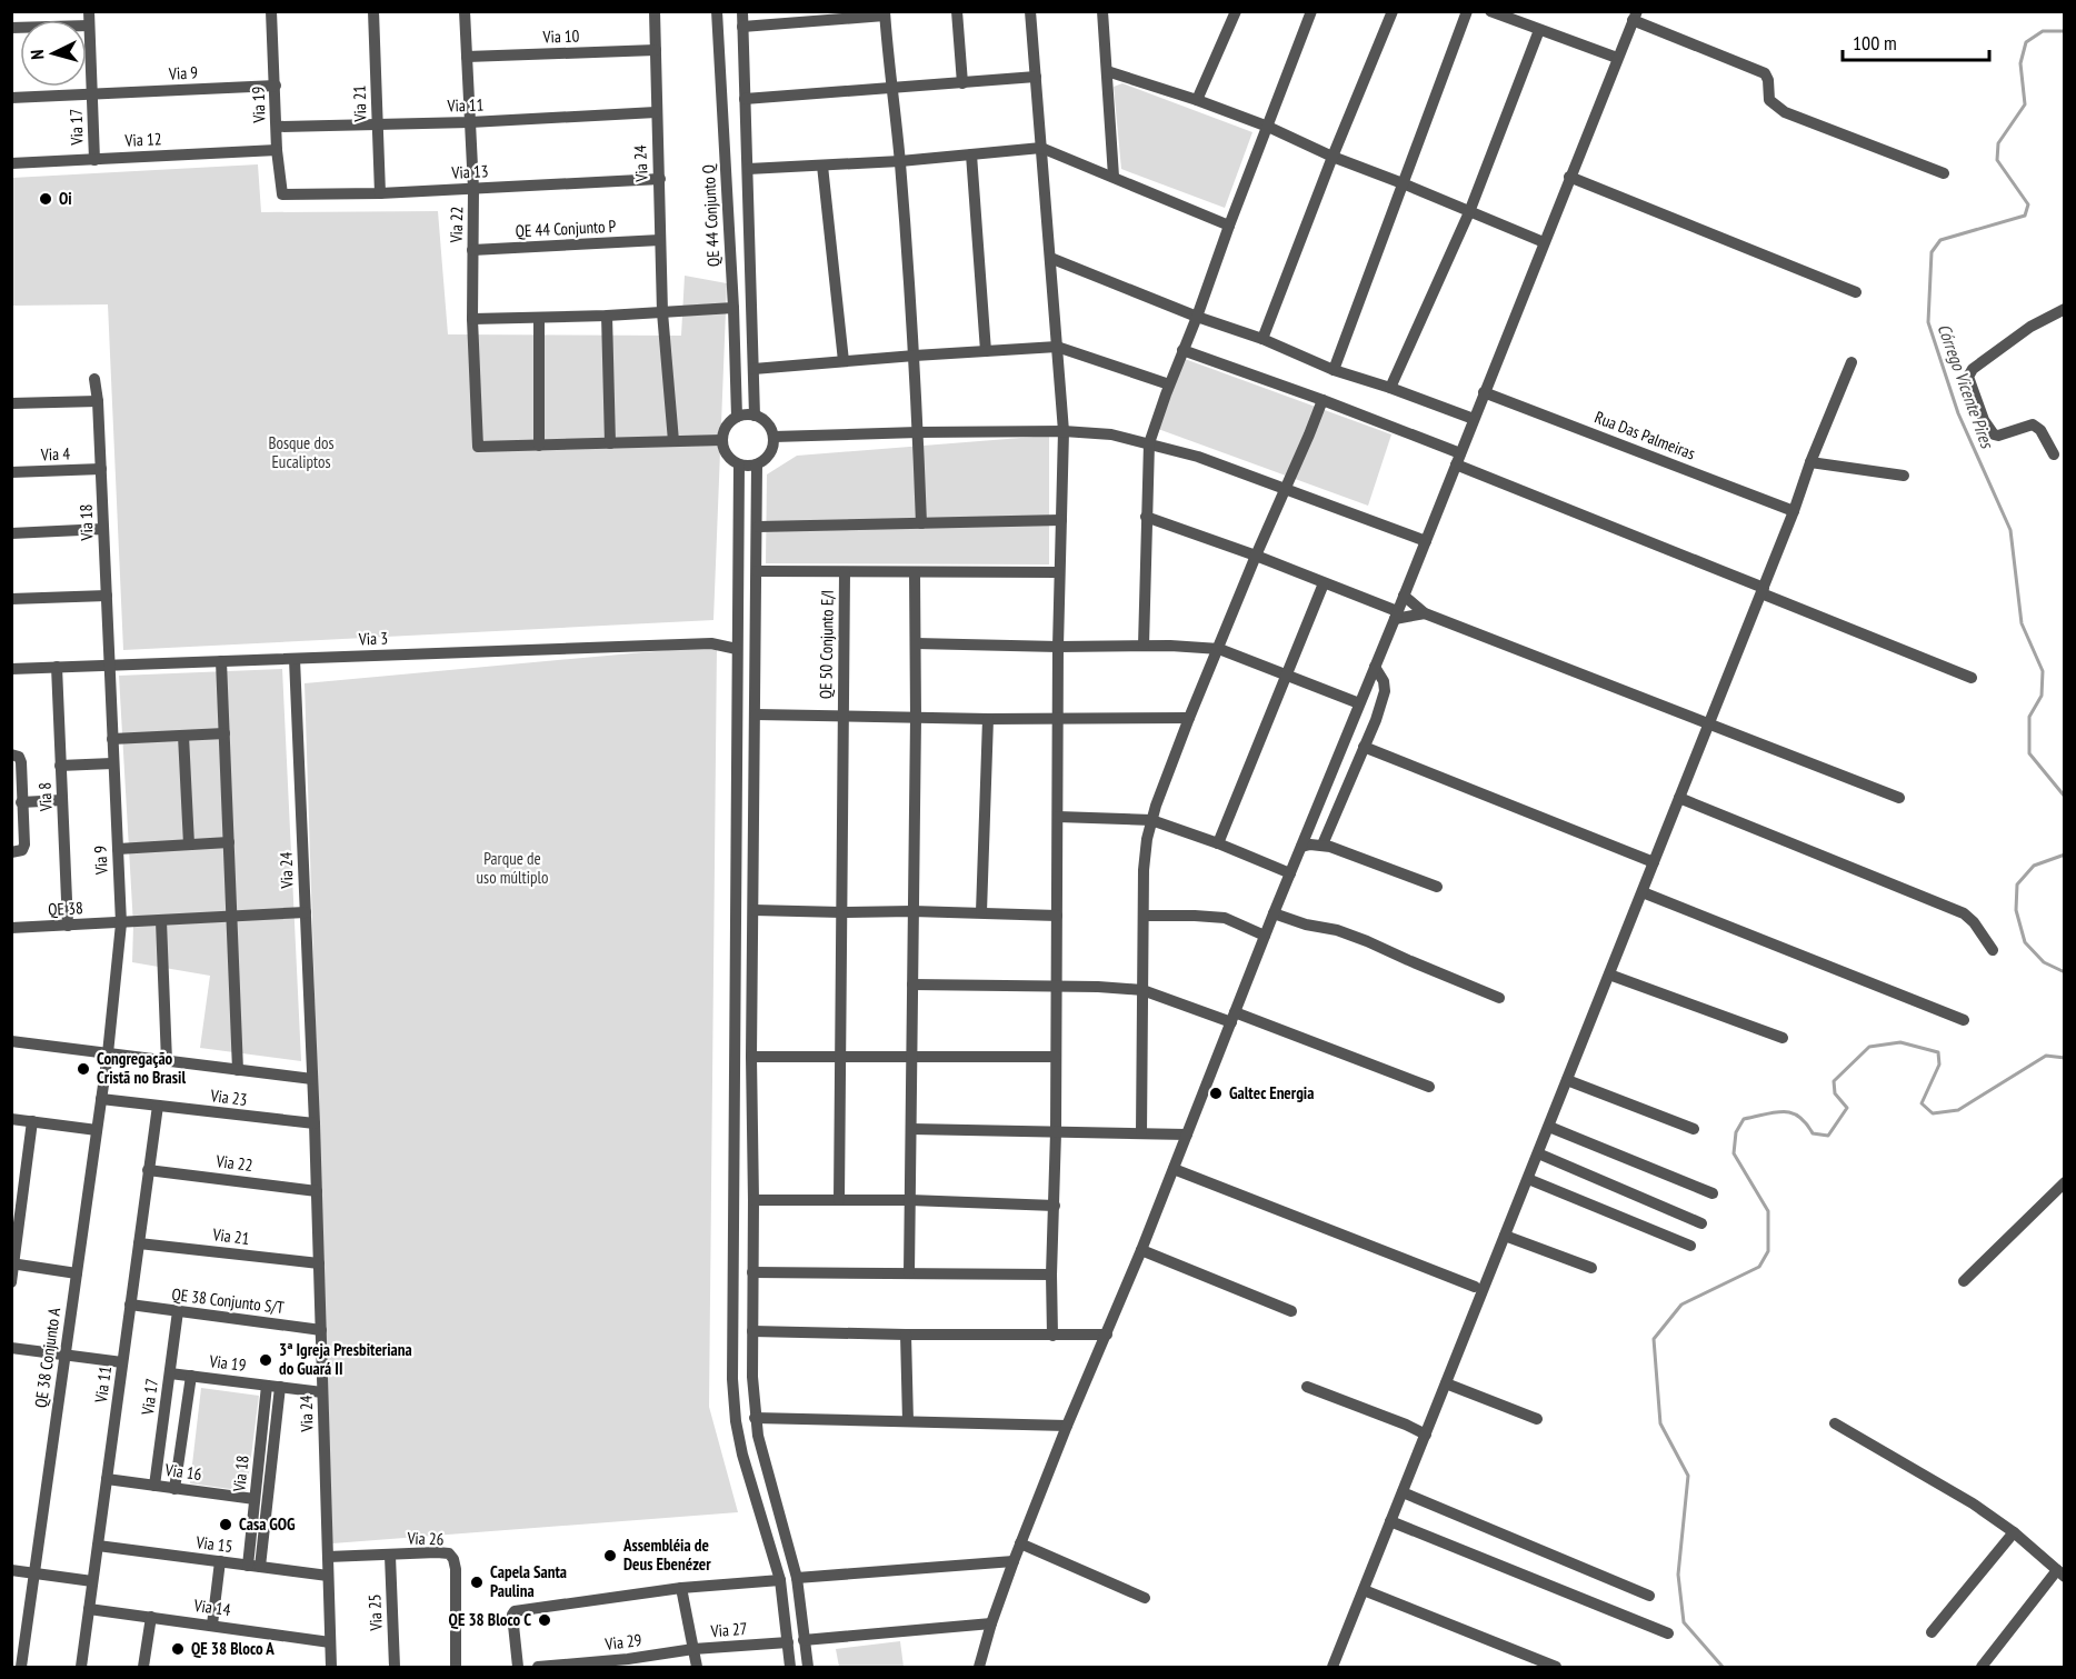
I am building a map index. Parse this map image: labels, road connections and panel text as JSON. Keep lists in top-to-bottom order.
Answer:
{
  "streets": {
    "street": [
      "Via 10",
      "Via 9",
      "Via 21",
      "Via 19",
      "Via 11",
      "Via 17",
      "Via 12",
      "Via 24",
      "Via 13",
      "QE 44 Conjunto Q",
      "Via 22",
      "QE 44 Conjunto P",
      "Rua Das Palmeiras",
      "Via 4",
      "Via 18",
      "Via 3",
      "QE 50 Conjunto E/I",
      "Via 8",
      "QE 38",
      "Via 23",
      "QE 38 Conjunto S/T",
      "QE 38 Conjunto A",
      "Via 16",
      "Via 26",
      "Via 15",
      "Via 14",
      "Via 25",
      "Via 27",
      "Via 29"
    ]
  },
  "crossings": [
    ["Via 10", "Via 24"],
    ["Via 10", "Via 22"],
    ["Via 9", "Via 19"],
    ["Via 9", "Via 17"],
    ["Via 9", "Via 18"],
    ["Via 9", "Via 3"],
    ["Via 9", "QE 38"],
    ["Via 9", "QE 38 Conjunto A"],
    ["Via 21", "Via 11"],
    ["Via 21", "Via 24"],
    ["Via 21", "Via 13"],
    ["Via 19", "Via 11"],
    ["Via 19", "Via 17"],
    ["Via 19", "Via 12"],
    ["Via 19", "Via 24"],
    ["Via 19", "Via 13"],
    ["Via 19", "Via 18"],
    ["Via 11", "Via 24"],
    ["Via 11", "Via 22"],
    ["Via 11", "Via 23"],
    ["Via 11", "QE 38 Conjunto S/T"],
    ["Via 11", "Via 16"],
    ["Via 11", "Via 15"],
    ["Via 11", "Via 14"],
    ["Via 17", "Via 12"],
    ["Via 17", "QE 38 Conjunto S/T"],
    ["Via 17", "Via 16"],
    ["Via 24", "Via 13"],
    ["Via 24", "Via 22"],
    ["Via 24", "QE 44 Conjunto P"],
    ["Via 24", "Via 3"],
    ["Via 24", "QE 38"],
    ["Via 24", "Via 23"],
    ["Via 24", "QE 38 Conjunto S/T"],
    ["Via 24", "Via 26"],
    ["Via 24", "Via 15"],
    ["Via 24", "Via 14"],
    ["Via 13", "Via 22"],
    ["Via 22", "QE 44 Conjunto P"],
    ["Via 4", "Via 18"],
    ["Via 18", "Via 3"],
    ["Via 18", "Via 16"],
    ["Via 18", "Via 15"],
    ["Via 3", "Via 8"],
    ["Via 8", "QE 38"],
    ["Via 23", "QE 38 Conjunto A"],
    ["Via 26", "Via 25"],
    ["Via 27", "Via 29"]
  ],
  "water": ["Córrego Vicente Pires"],
  "parks": ["Bosque dos Eucaliptos", "Parque de uso múltiplo"],
  "places": [
    "Oi",
    "Congregação Cristã no Brasil",
    "Galtec Energia",
    "3ª Igreja Presbiteriana do Guará II",
    "Casa GOG",
    "Assembléia de Deus Ebenézer",
    "Capela Santa Paulina",
    "QE 38 Bloco C",
    "QE 38 Bloco A"
  ],
  "scale_bar": "100 m",
  "north": "left"
}
